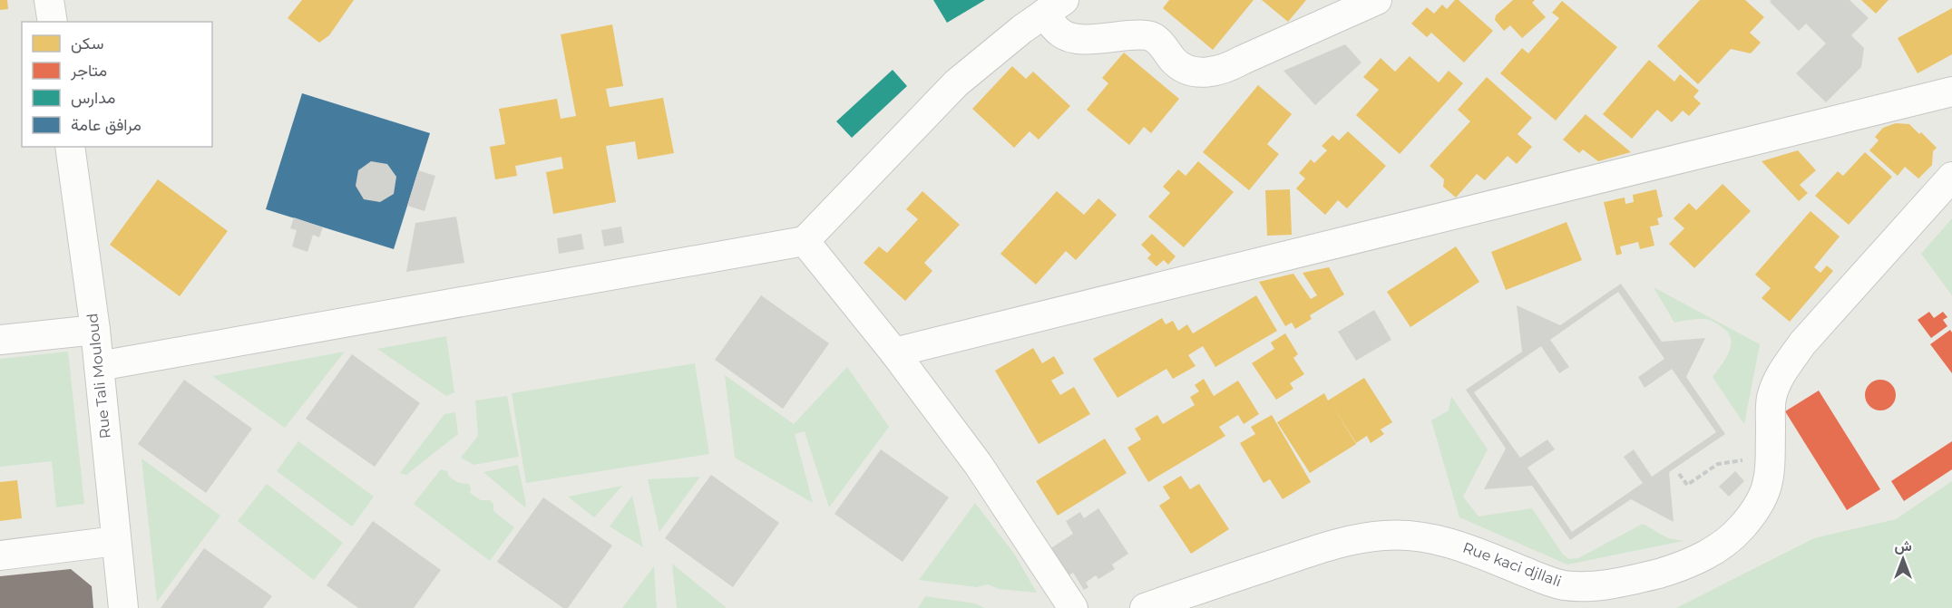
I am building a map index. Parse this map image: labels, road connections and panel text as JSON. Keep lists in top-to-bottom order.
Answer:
{
  "streets": {
    "street": ["Rue Tali Mouloud", "Rue kaci djllali"]
  },
  "legend": [
    "سكن",
    "متاجر",
    "مدارس",
    "مرافق عامة"
  ],
  "north": "top"
}
